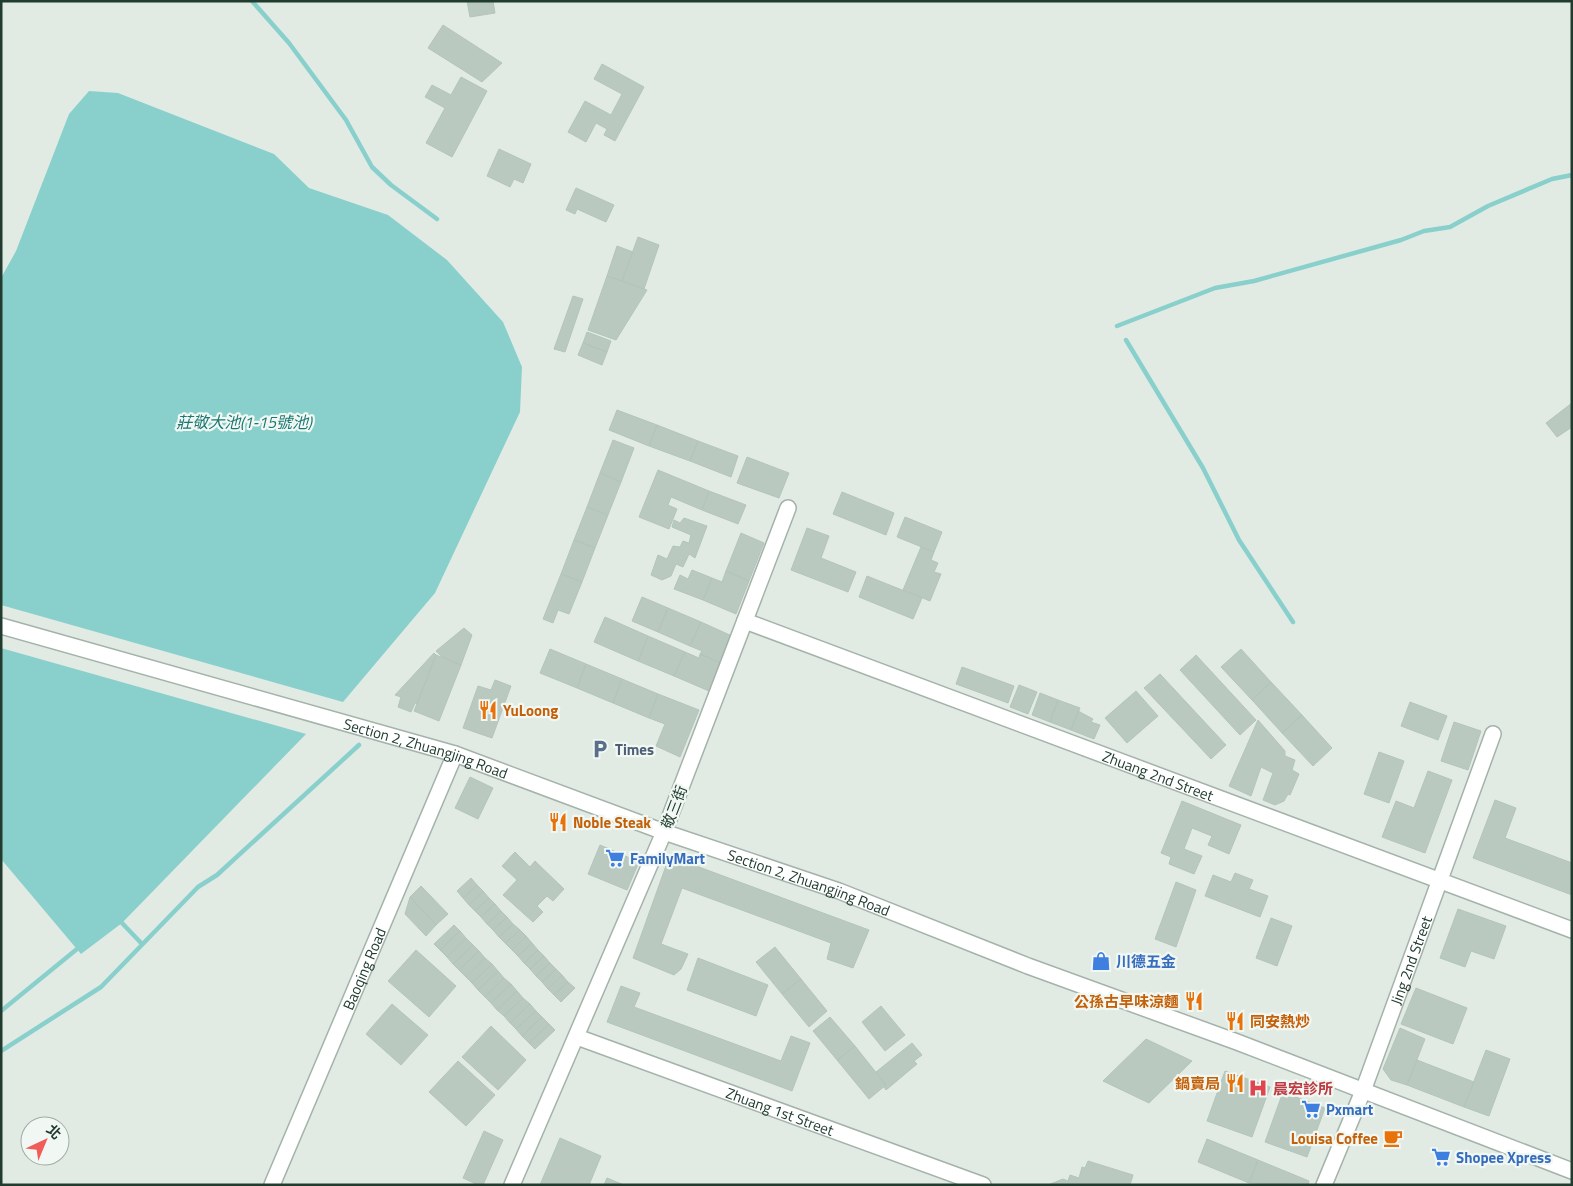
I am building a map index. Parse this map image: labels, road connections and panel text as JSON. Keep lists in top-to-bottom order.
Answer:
{
  "streets": {
    "street": [
      "Section 2, Zhuangjing Road",
      "Zhuang 2nd Street",
      "敬三街",
      "Jing 2nd Street",
      "Baoqing Road",
      "Zhuang 1st Street"
    ]
  },
  "crossings": [
    ["Section 2, Zhuangjing Road", "敬三街"],
    ["Section 2, Zhuangjing Road", "Jing 2nd Street"],
    ["Section 2, Zhuangjing Road", "Baoqing Road"],
    ["Zhuang 2nd Street", "敬三街"],
    ["Zhuang 2nd Street", "Jing 2nd Street"],
    ["敬三街", "Zhuang 1st Street"]
  ],
  "water": ["莊敬大池(1-15號池)"],
  "places": {
    "restaurant": [
      "YuLoong",
      "Noble Steak",
      "公孫古早味涼麵",
      "同安熱炒",
      "鍋賣局"
    ],
    "parking": ["Times"],
    "supermarket": ["FamilyMart", "Pxmart", "Shopee Xpress"],
    "shop": ["川德五金"],
    "hospital": ["晨宏診所"],
    "cafe": ["Louisa Coffee"]
  },
  "north": "top right"
}
